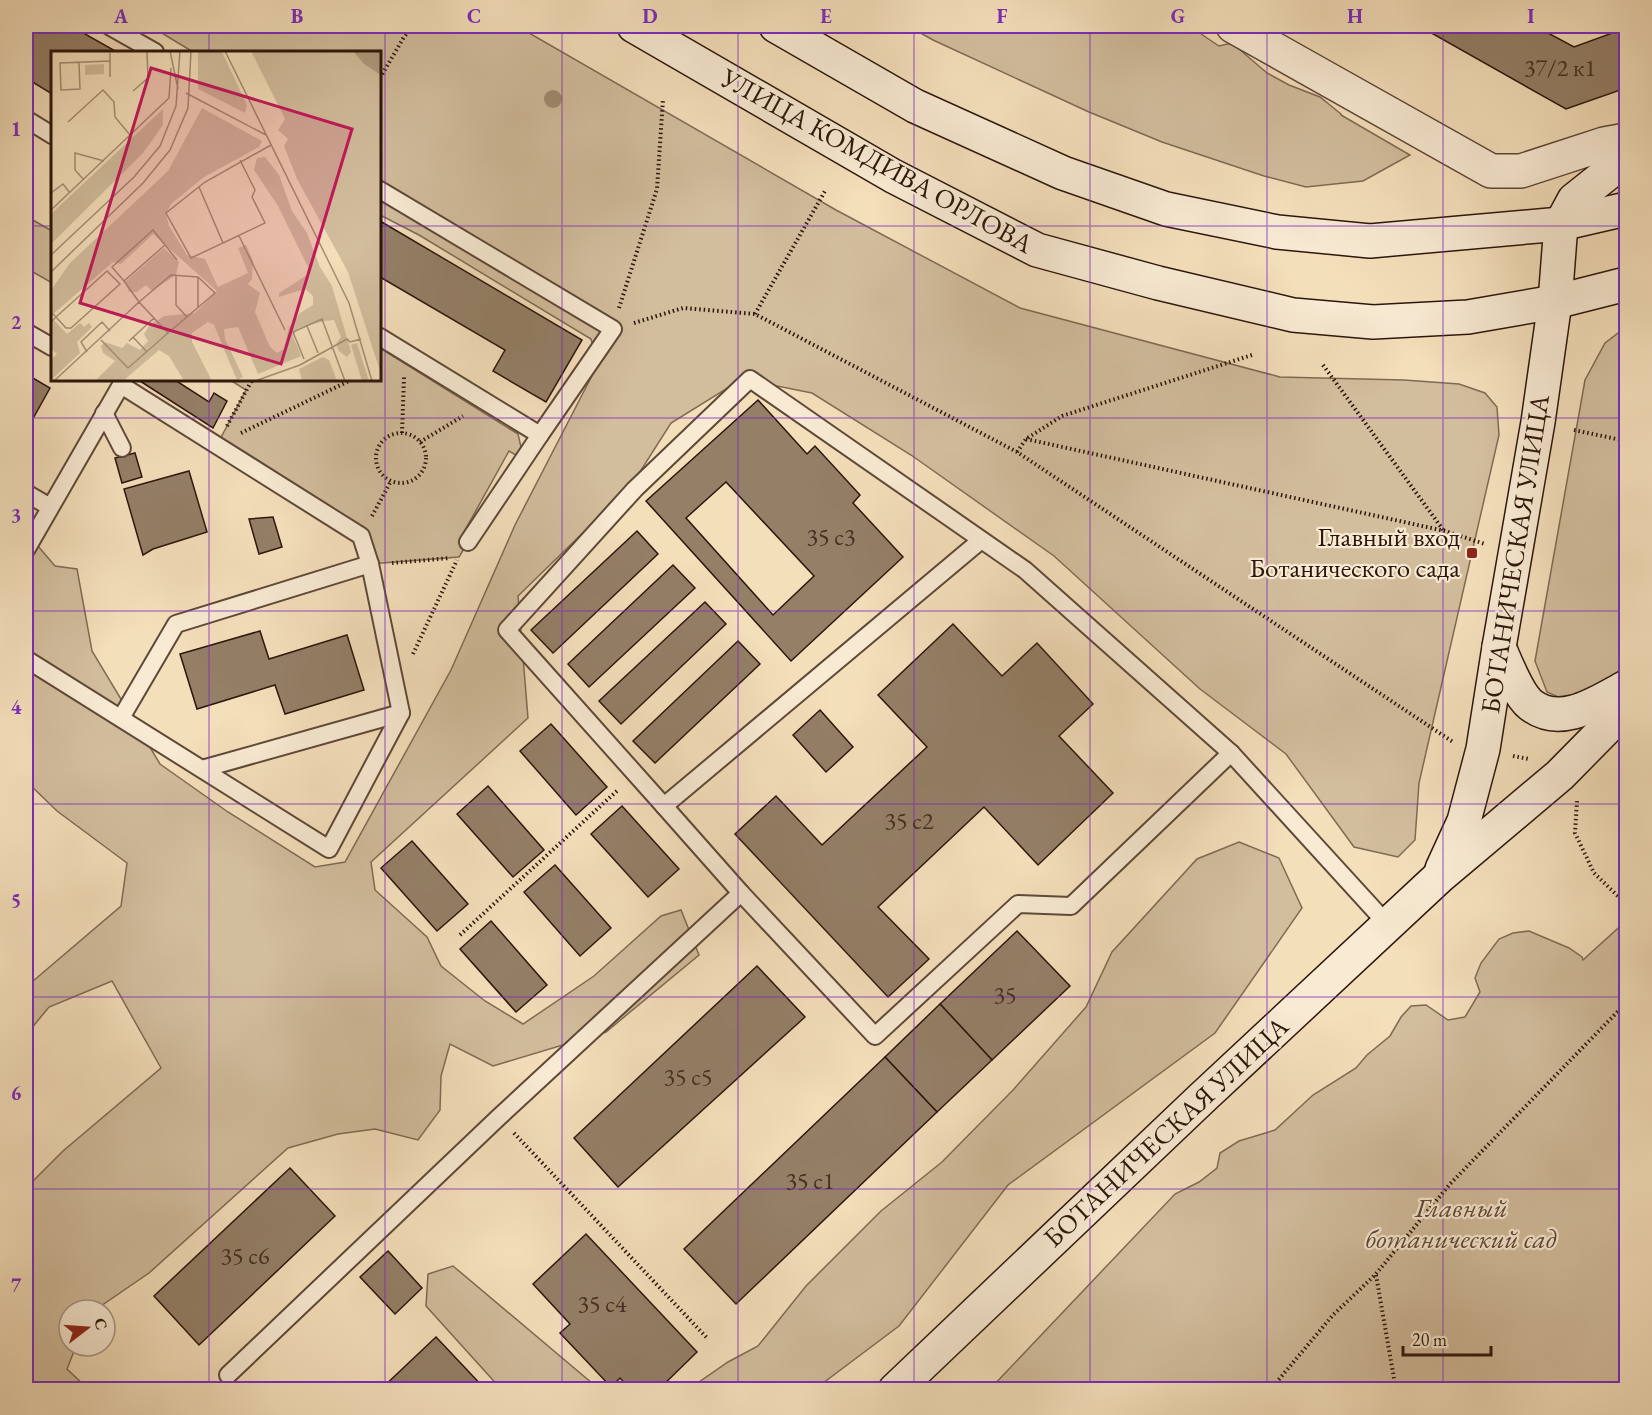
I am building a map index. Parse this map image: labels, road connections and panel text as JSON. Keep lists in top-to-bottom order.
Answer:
{
  "streets": {
    "main road": ["УЛИЦА КОМДИВА ОРЛОВА", "БОТАНИЧЕСКАЯ УЛИЦА"]
  },
  "crossings": [
    ["УЛИЦА КОМДИВА ОРЛОВА", "БОТАНИЧЕСКАЯ УЛИЦА"]
  ],
  "parks": ["Главный ботанический сад"],
  "places": {
    "transit": ["Главный вход Ботанического сада"]
  },
  "house_numbers": [
    "37/2 к1",
    "35 с3",
    "35 с2",
    "35",
    "35 с5",
    "35 с1",
    "35 с6",
    "35 с4"
  ],
  "scale_bar": "20 m",
  "north": "right",
  "grid": {
    "columns": [
      "A",
      "B",
      "C",
      "D",
      "E",
      "F",
      "G",
      "H",
      "I"
    ],
    "rows": [
      "1",
      "2",
      "3",
      "4",
      "5",
      "6",
      "7"
    ]
  }
}
